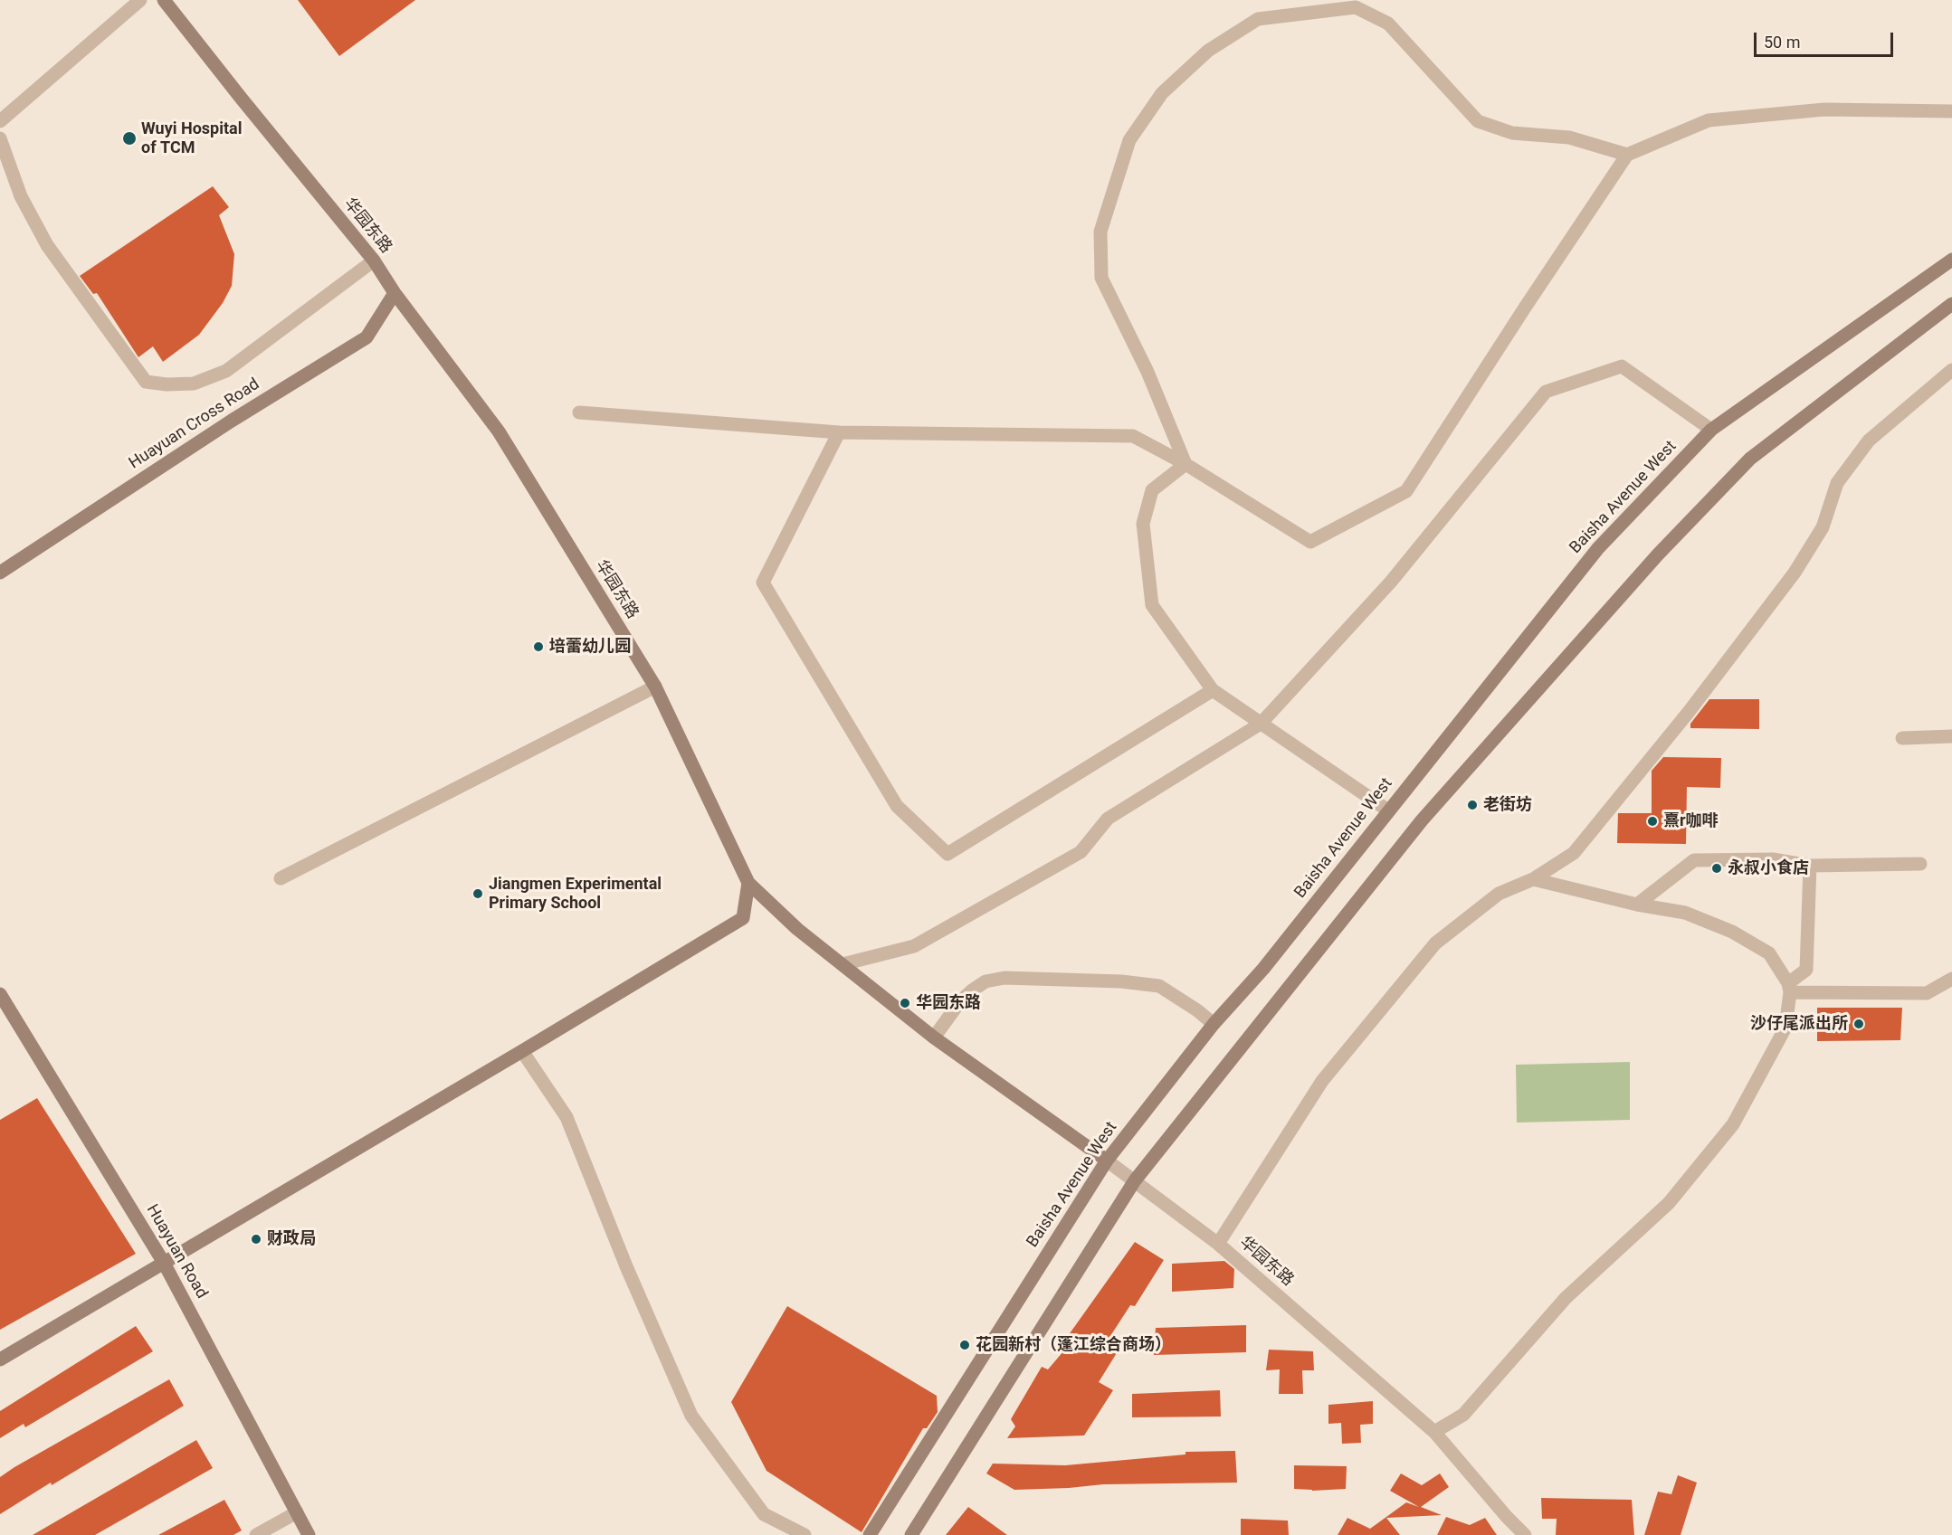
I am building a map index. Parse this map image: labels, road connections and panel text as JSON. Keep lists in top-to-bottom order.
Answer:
{
  "streets": {
    "street": [
      "华园东路",
      "Huayuan Cross Road",
      "Baisha Avenue West",
      "Huayuan Road"
    ]
  },
  "crossings": [
    ["华园东路", "Huayuan Cross Road"],
    ["华园东路", "Baisha Avenue West"]
  ],
  "places": [
    "Wuyi Hospital of TCM",
    "培蕾幼儿园",
    "老街坊",
    "熹r咖啡",
    "永叔小食店",
    "Jiangmen Experimental Primary School",
    "华园东路",
    "沙仔尾派出所",
    "财政局",
    "花园新村（蓬江综合商场）"
  ],
  "scale_bar": "50 m"
}
